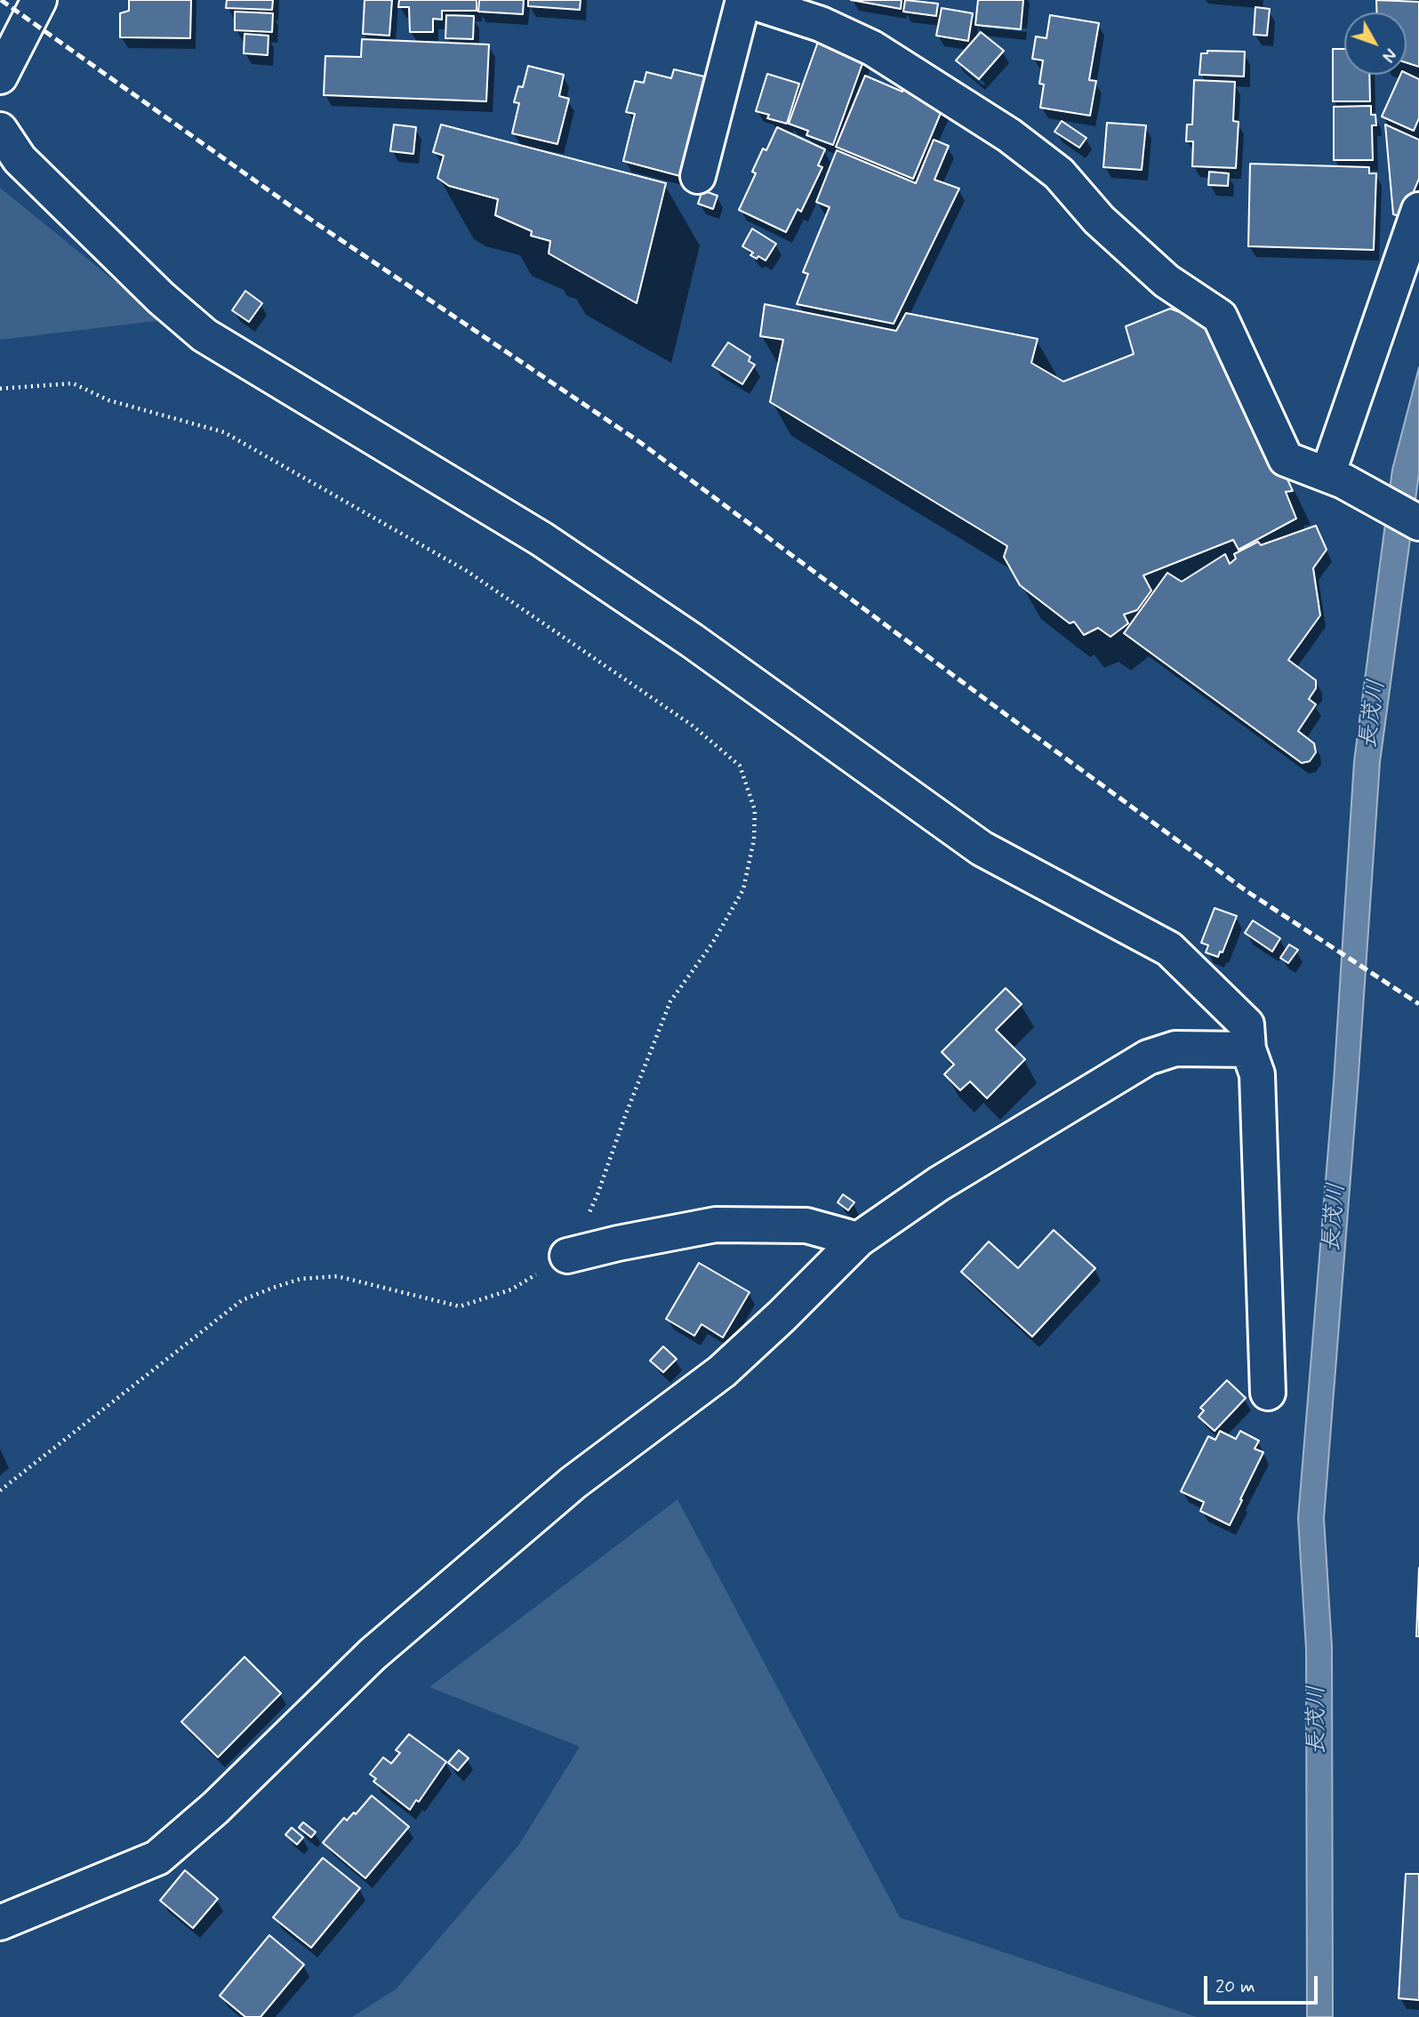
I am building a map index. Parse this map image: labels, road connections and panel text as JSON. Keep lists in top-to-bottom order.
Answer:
{
  "water": ["長茂川"],
  "scale_bar": "20 m",
  "north": "bottom right"
}
